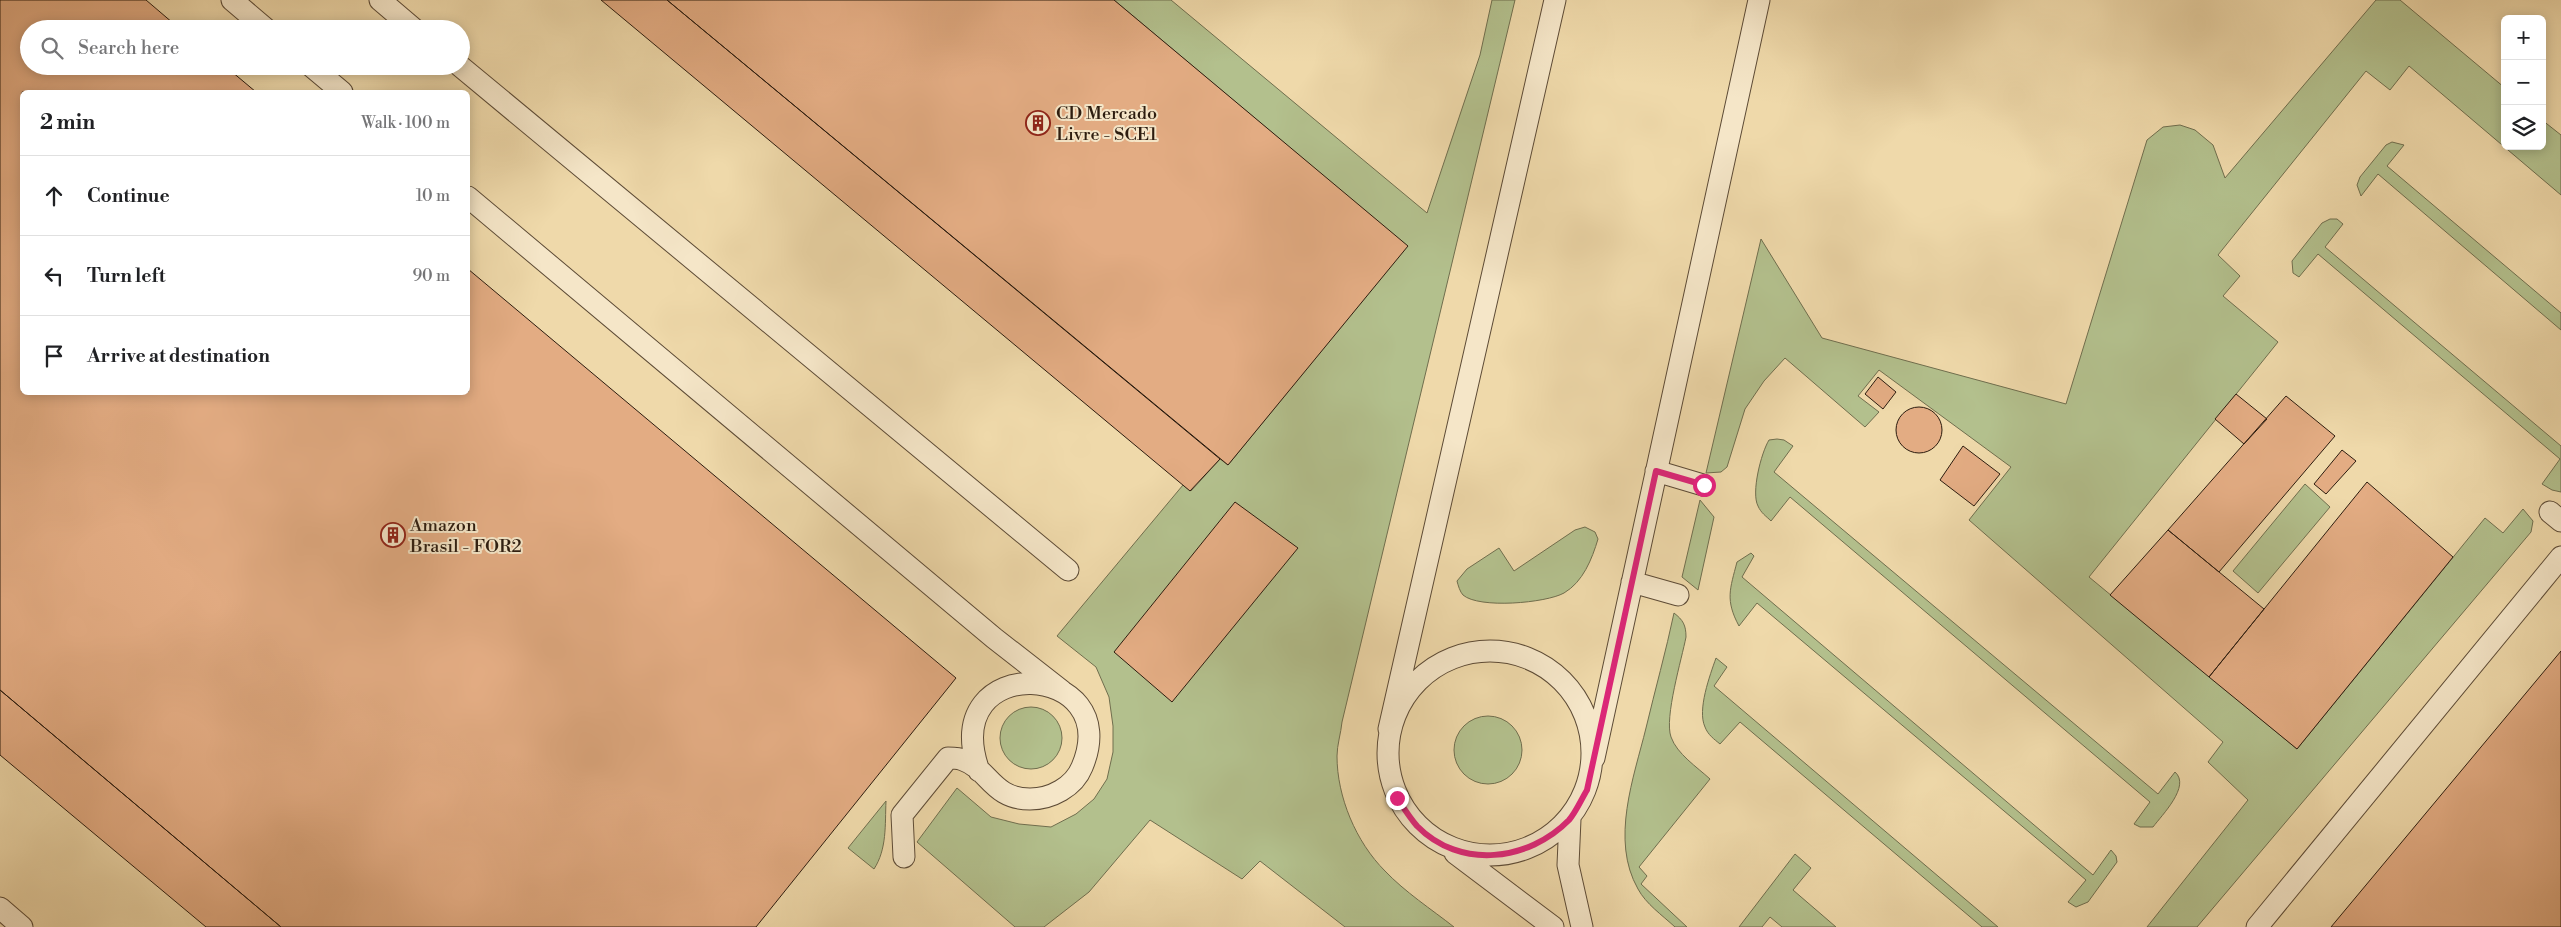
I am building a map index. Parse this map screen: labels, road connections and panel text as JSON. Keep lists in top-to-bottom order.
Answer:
{
  "places": {
    "building": ["CD Mercado Livre - SCE1", "Amazon Brasil - FOR2"]
  },
  "page": {
    "map_buttons": ["+", "−"],
    "search": "Search here",
    "heading": ["2 min", "Walk · 100 m"],
    "list": [
      ["Continue", "10 m"],
      ["Turn left", "90 m"],
      "Arrive at destination"
    ]
  }
}
